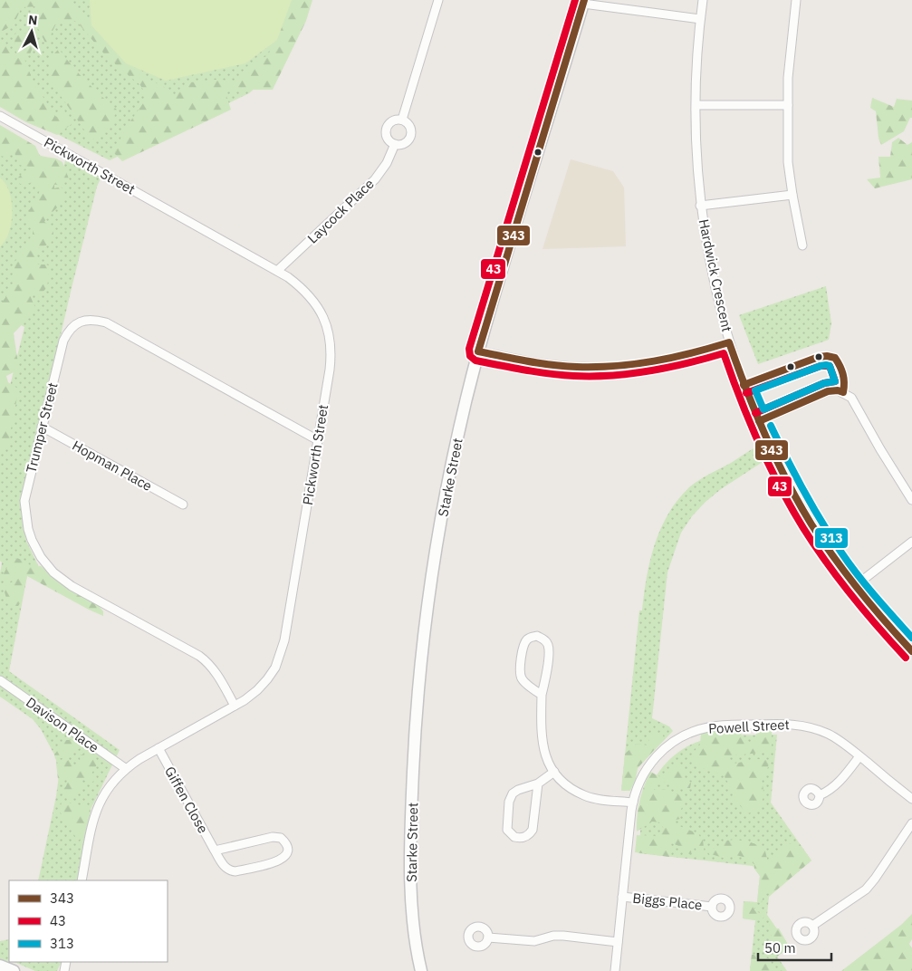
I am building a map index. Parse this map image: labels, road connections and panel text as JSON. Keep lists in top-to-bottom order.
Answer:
{
  "streets": {
    "street": [
      "Pickworth Street",
      "Laycock Place",
      "Hardwick Crescent",
      "Trumper Street",
      "Hopman Place",
      "Starke Street",
      "Davison Place",
      "Powell Street",
      "Giffen Close",
      "Biggs Place"
    ]
  },
  "crossings": [
    ["Pickworth Street", "Laycock Place"],
    ["Pickworth Street", "Trumper Street"],
    ["Pickworth Street", "Davison Place"],
    ["Pickworth Street", "Giffen Close"],
    ["Trumper Street", "Hopman Place"],
    ["Powell Street", "Biggs Place"]
  ],
  "lines": ["transit line 343", "transit line 43", "transit line 313"],
  "legend": ["343", "43", "313"],
  "scale_bar": "50 m",
  "north": "top"
}
